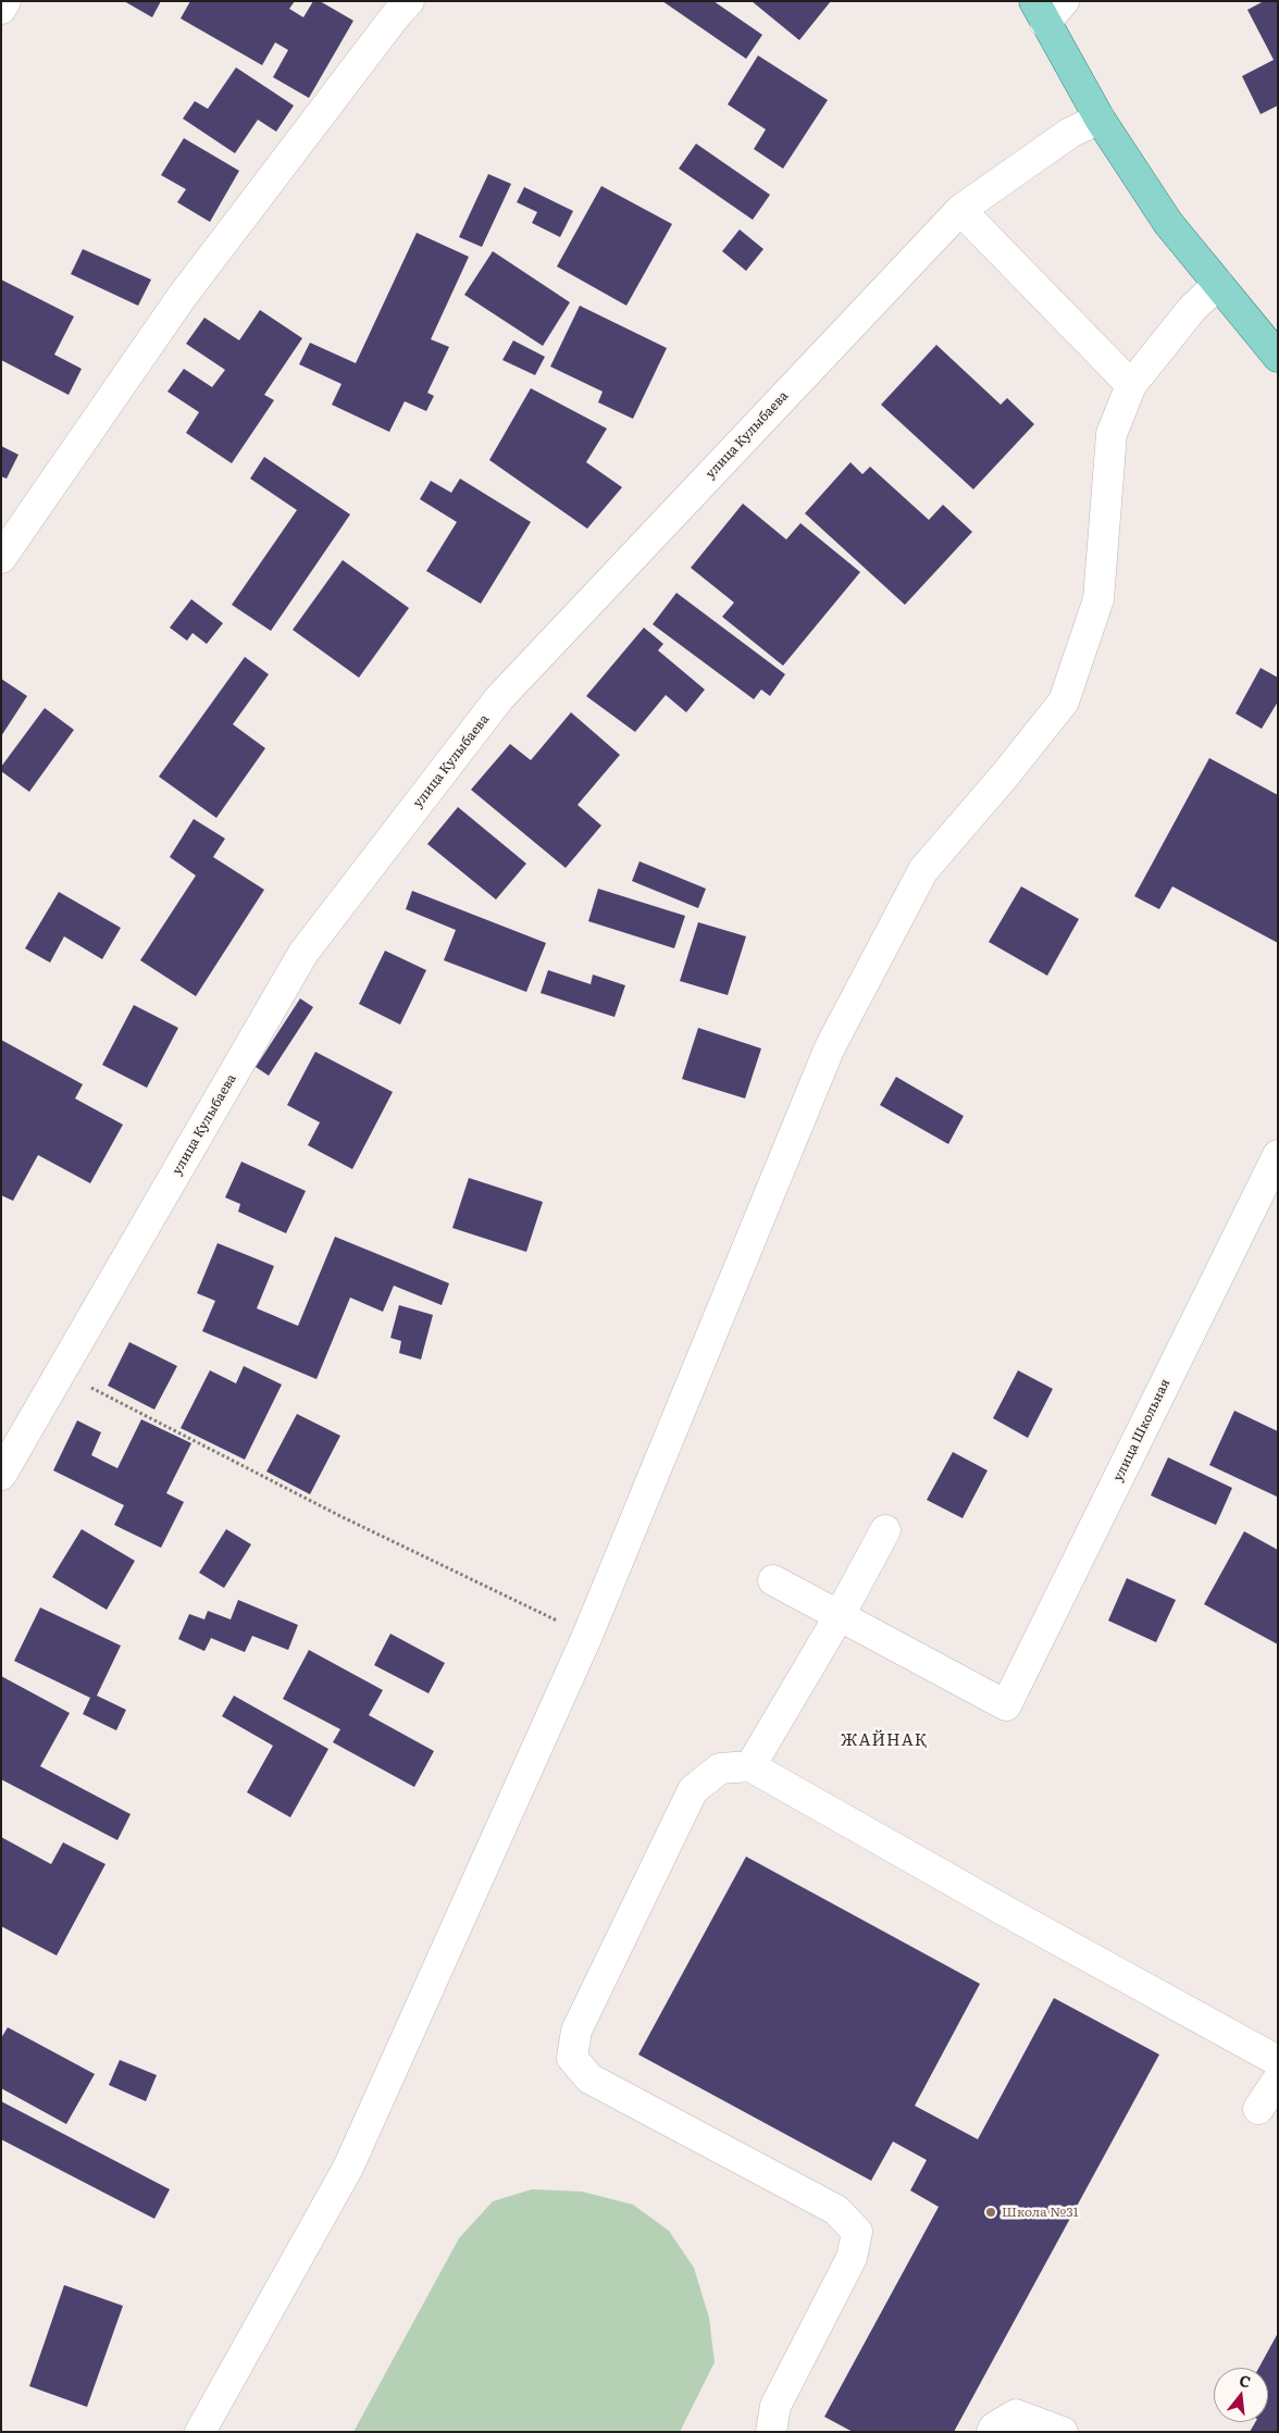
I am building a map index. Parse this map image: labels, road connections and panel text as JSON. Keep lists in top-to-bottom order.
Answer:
{
  "streets": {
    "street": ["улица Кулыбаева", "улица Школьная"]
  },
  "districts": ["ЖАЙНАҚ"],
  "places": ["Школа №31"],
  "north": "top"
}
